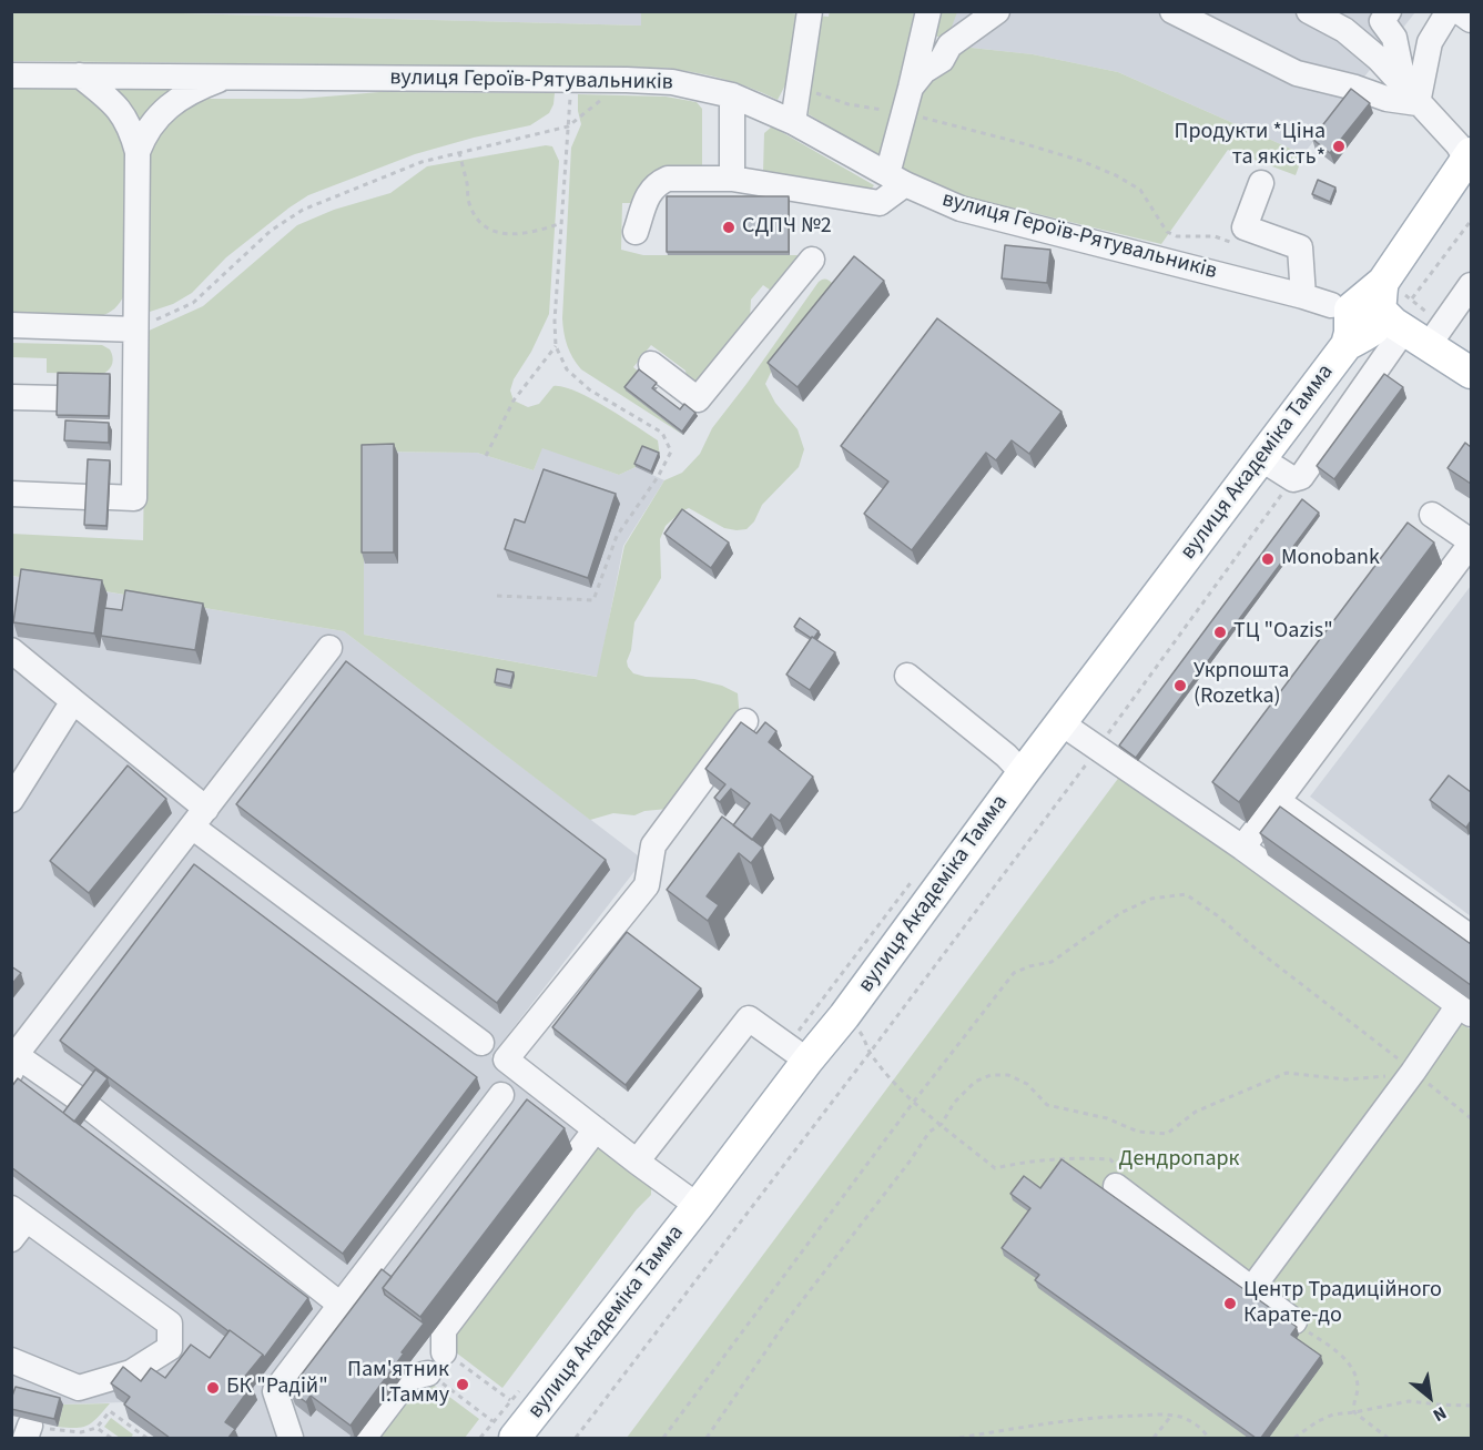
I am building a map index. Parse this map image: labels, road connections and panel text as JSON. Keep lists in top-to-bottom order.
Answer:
{
  "streets": {
    "main road": ["вулиця Героїв-Рятувальників", "вулиця Академіка Тамма"]
  },
  "crossings": [
    ["вулиця Героїв-Рятувальників", "вулиця Академіка Тамма"]
  ],
  "parks": ["Дендропарк"],
  "places": [
    "Продукти *Ціна та якість*",
    "СДПЧ №2",
    "Monobank",
    "ТЦ \"Oazis\"",
    "Укрпошта (Rozetka)",
    "Центр Традиційного Карате-до",
    "Пам'ятник І.Тамму",
    "БК \"Радій\""
  ],
  "north": "bottom right"
}
